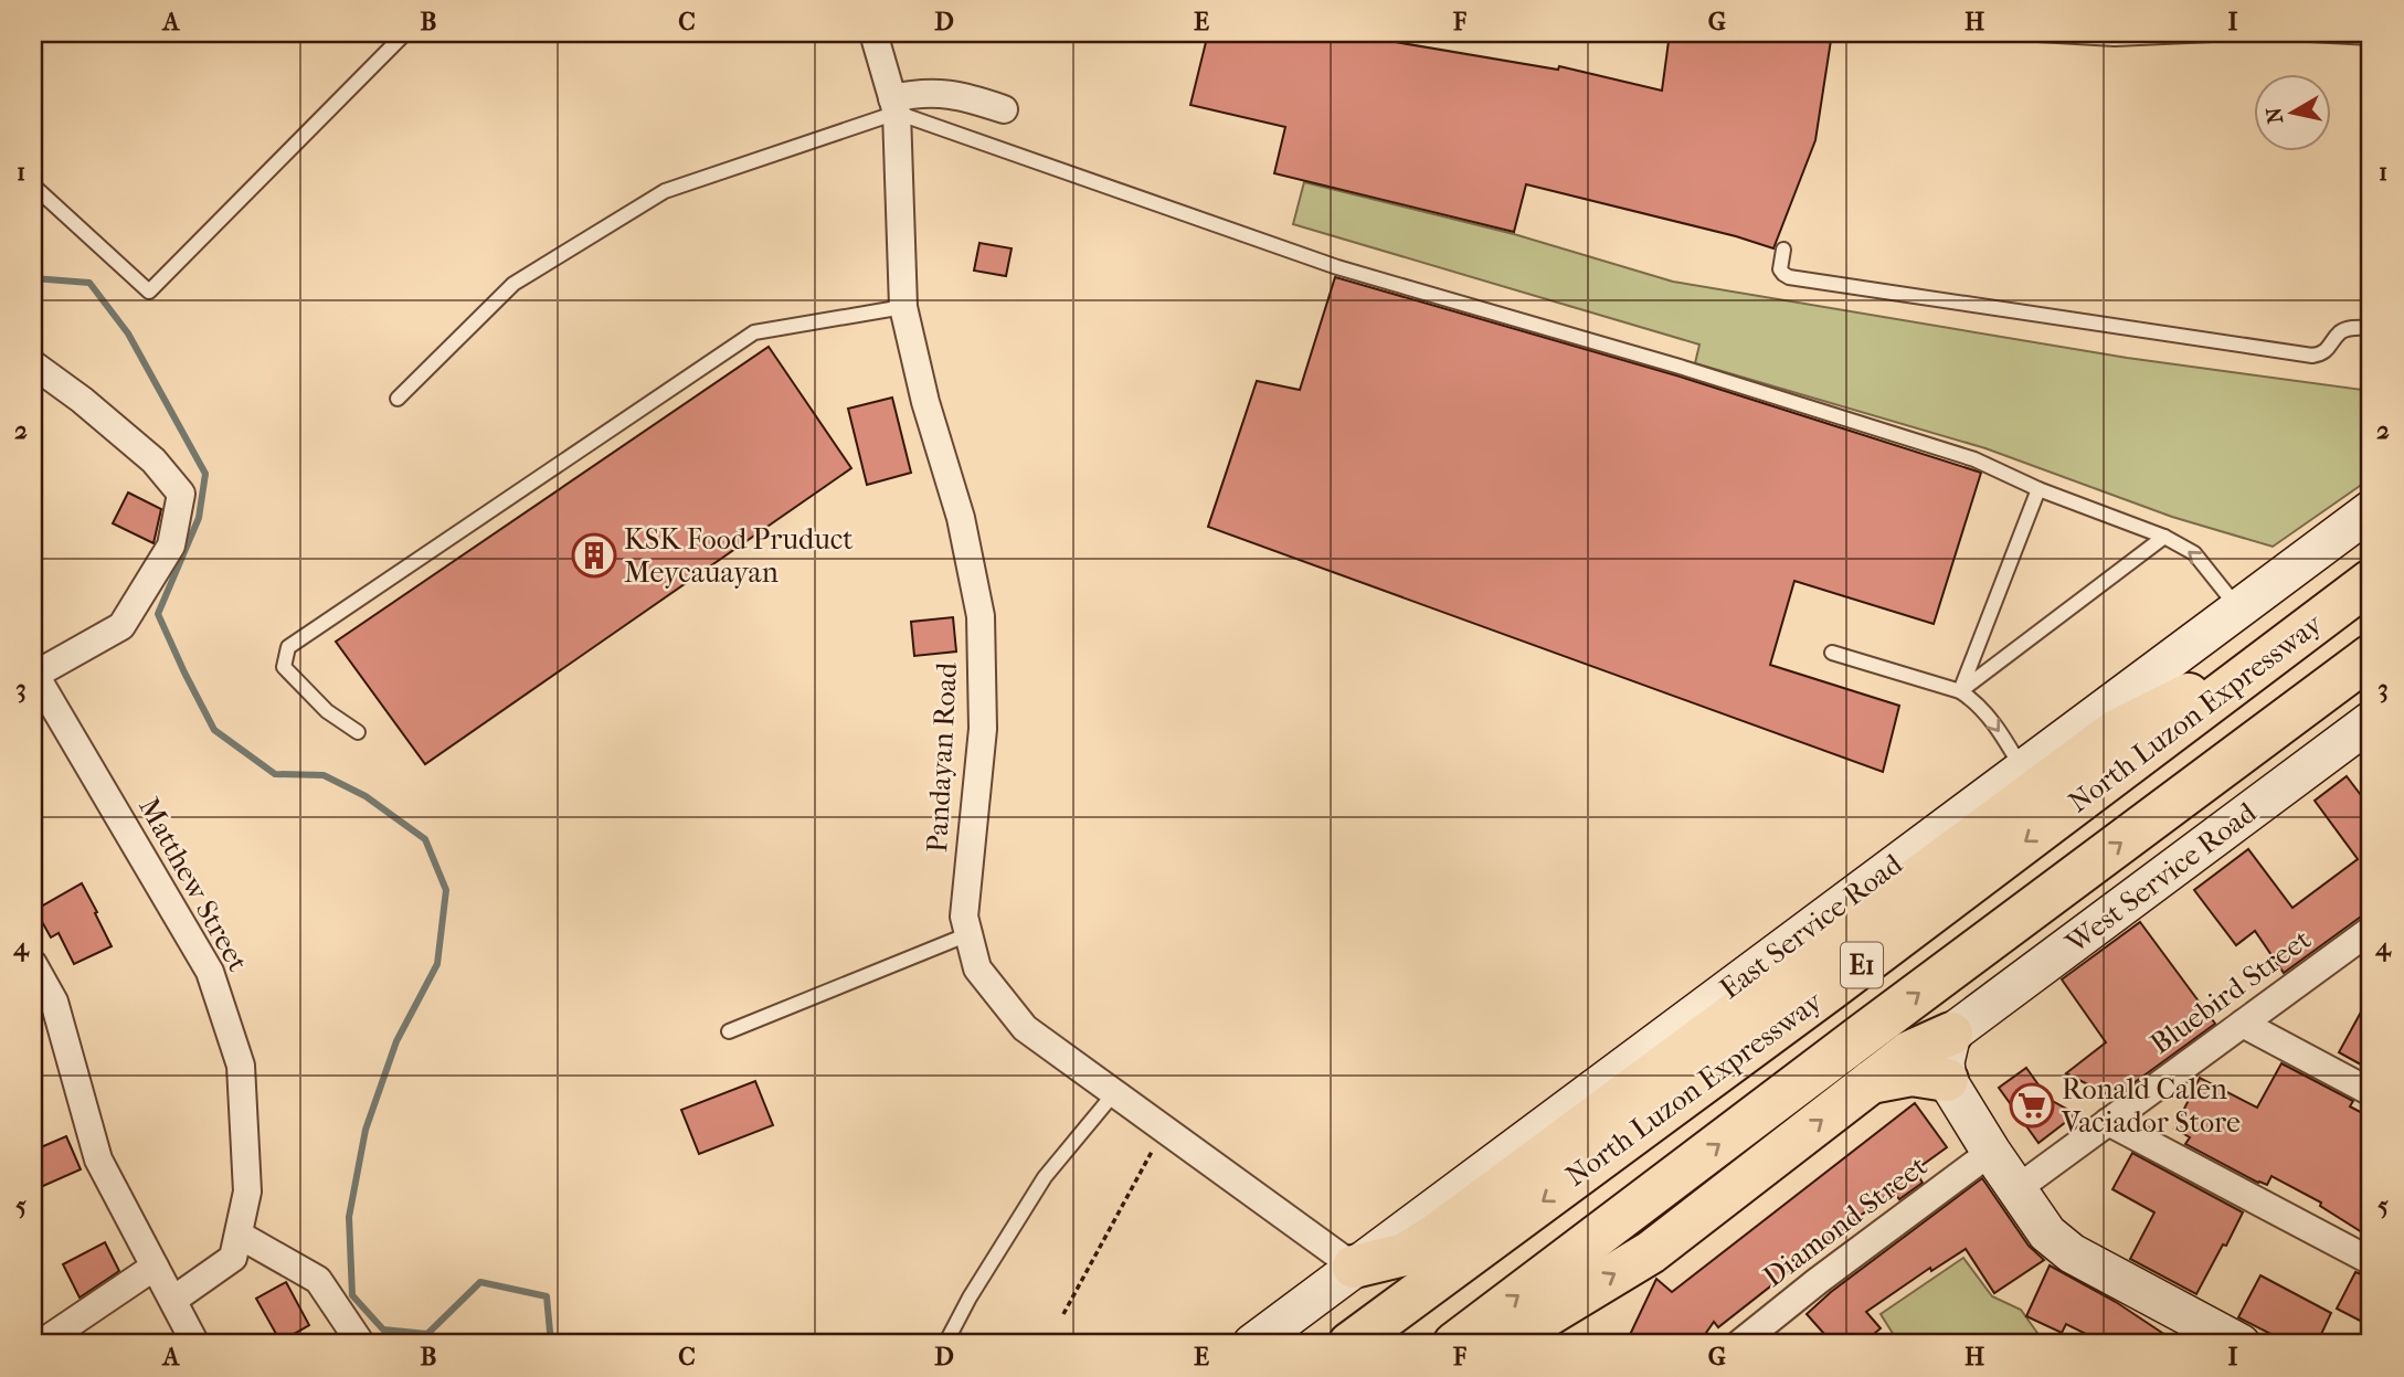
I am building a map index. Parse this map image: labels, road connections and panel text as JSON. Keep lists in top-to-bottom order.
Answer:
{
  "streets": {
    "highway": ["North Luzon Expressway", "E1"],
    "main road": ["West Service Road", "East Service Road"],
    "street": [
      "Pandayan Road",
      "Matthew Street",
      "Bluebird Street",
      "Diamond Street"
    ]
  },
  "crossings": [
    ["Pandayan Road", "East Service Road"]
  ],
  "places": {
    "building": ["KSK Food Pruduct Meycauayan"],
    "supermarket": ["Ronald Calen Vaciador Store"]
  },
  "north": "left",
  "grid": {
    "columns": [
      "A",
      "B",
      "C",
      "D",
      "E",
      "F",
      "G",
      "H",
      "I"
    ],
    "rows": [
      "1",
      "2",
      "3",
      "4",
      "5"
    ]
  }
}
